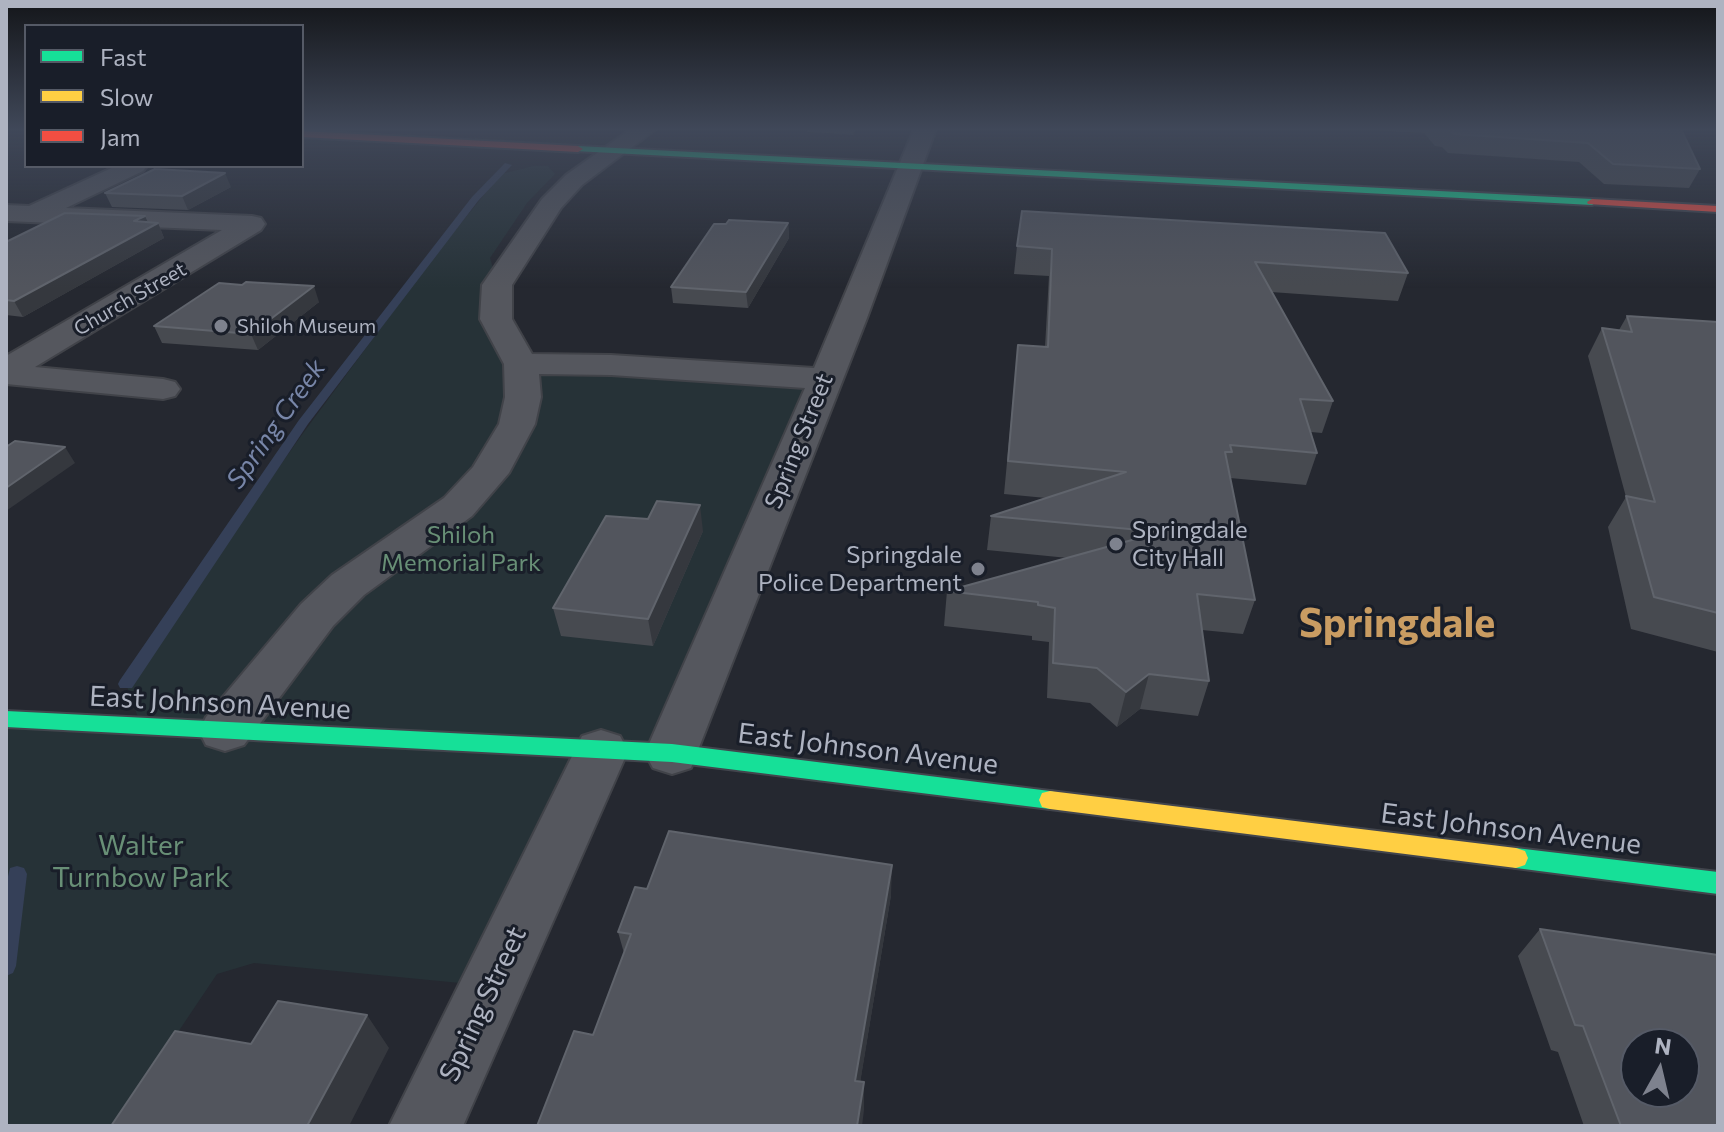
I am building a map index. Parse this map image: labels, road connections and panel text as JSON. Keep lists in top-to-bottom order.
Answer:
{
  "streets": {
    "main road": ["East Johnson Avenue"],
    "street": ["Church Street", "Spring Street"]
  },
  "crossings": [
    ["Spring Street", "East Johnson Avenue"]
  ],
  "districts": ["Springdale"],
  "water": ["Spring Creek"],
  "parks": ["Shiloh Memorial Park", "Walter Turnbow Park"],
  "places": ["Shiloh Museum", "Springdale City Hall", "Springdale Police Department"],
  "legend": ["Fast", "Slow", "Jam"],
  "north": "top"
}
